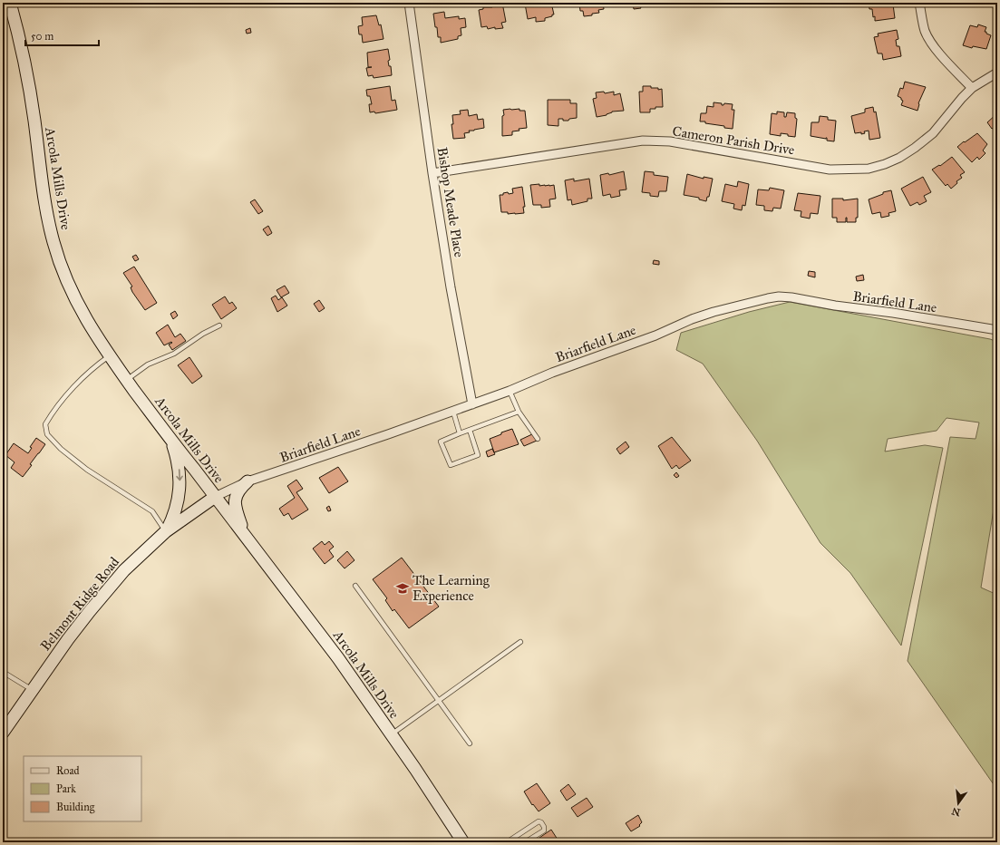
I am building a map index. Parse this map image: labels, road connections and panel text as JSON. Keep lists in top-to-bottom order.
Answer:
{
  "streets": {
    "street": [
      "Cameron Parish Drive",
      "Arcola Mills Drive",
      "Bishop Meade Place",
      "Briarfield Lane",
      "Belmont Ridge Road"
    ]
  },
  "crossings": [
    ["Cameron Parish Drive", "Bishop Meade Place"],
    ["Arcola Mills Drive", "Briarfield Lane"],
    ["Arcola Mills Drive", "Belmont Ridge Road"],
    ["Bishop Meade Place", "Briarfield Lane"],
    ["Briarfield Lane", "Belmont Ridge Road"]
  ],
  "places": {
    "school or university": ["The Learning Experience"]
  },
  "legend": ["Road", "Park", "Building"],
  "scale_bar": "50 m",
  "north": "bottom"
}
